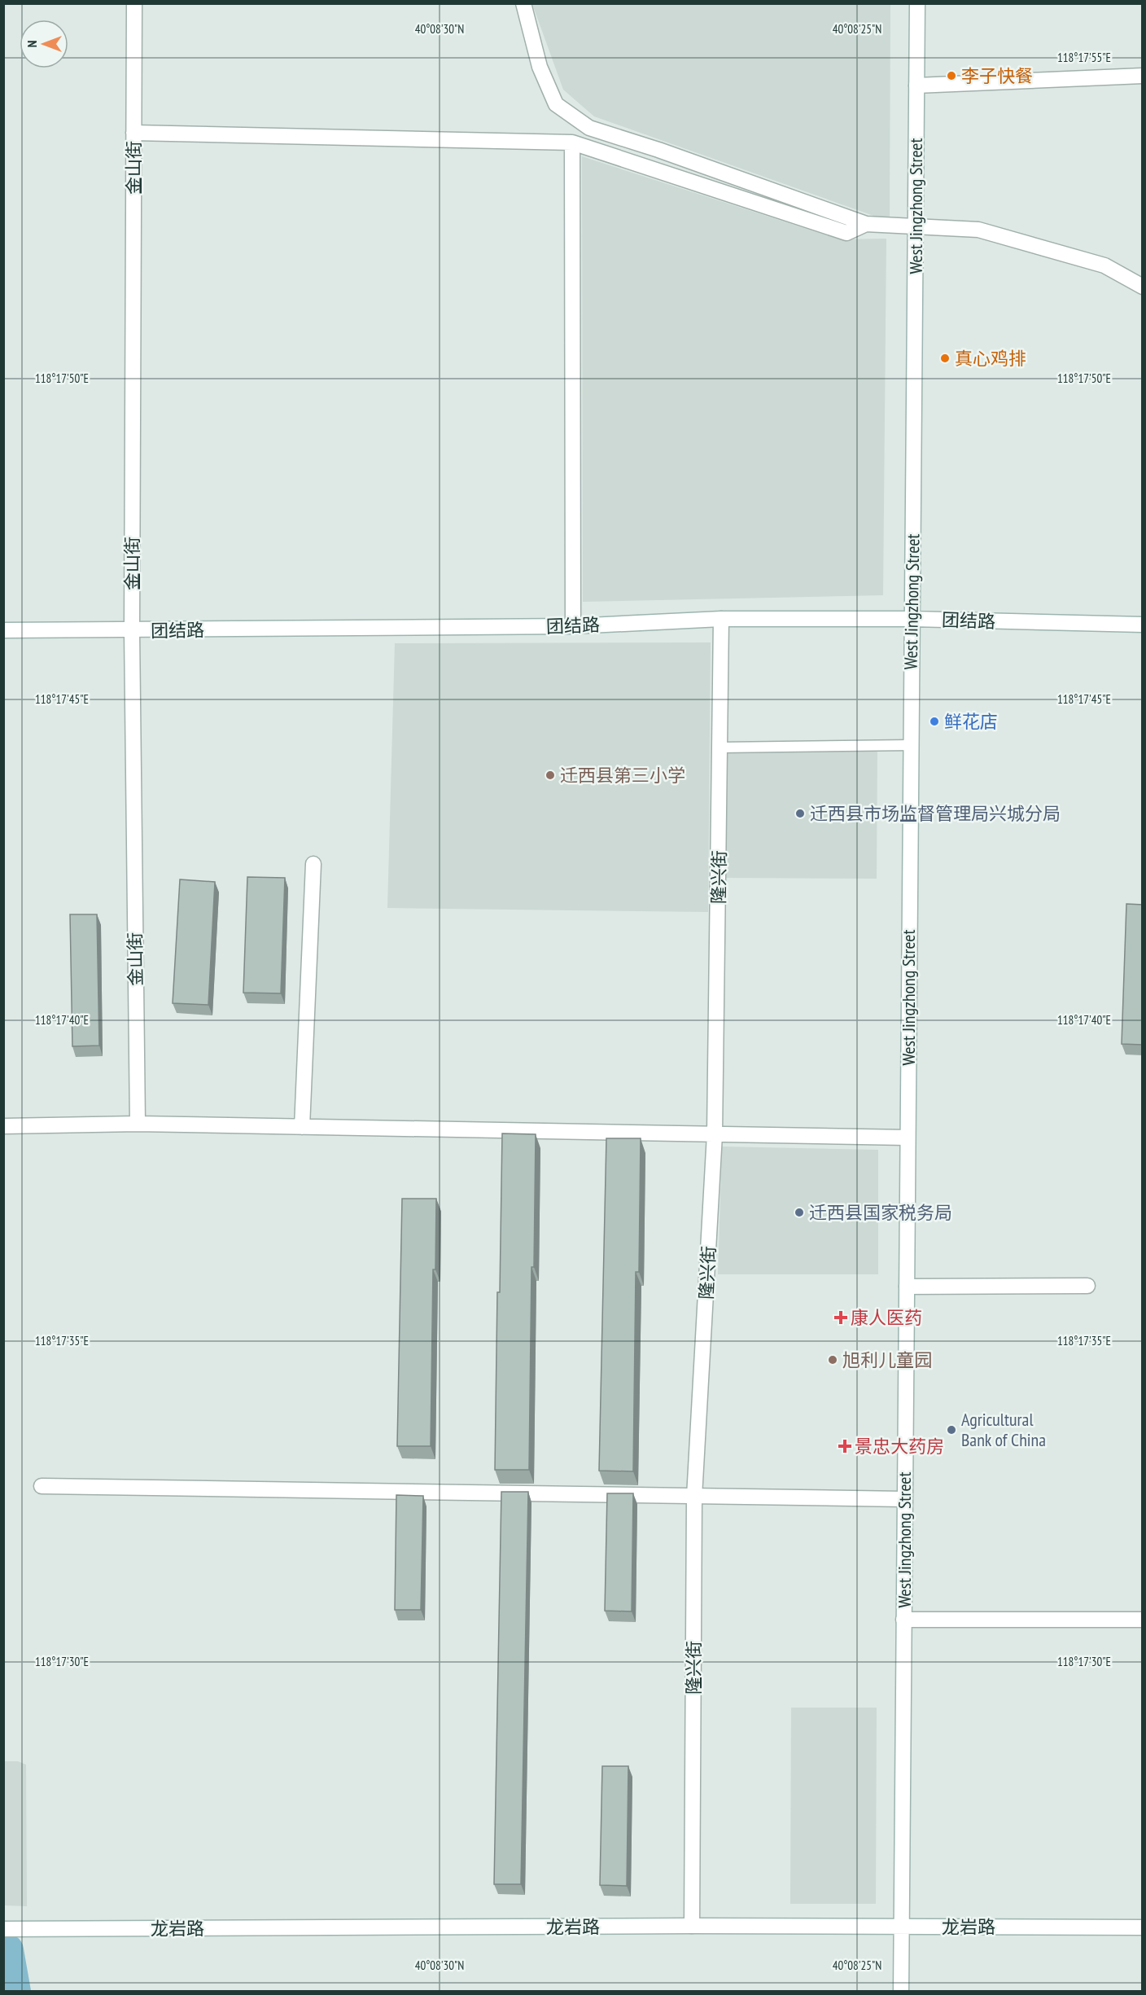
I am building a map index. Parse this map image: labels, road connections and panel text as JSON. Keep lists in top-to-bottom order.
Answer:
{
  "streets": {
    "street": [
      "金山街",
      "West Jingzhong Street",
      "团结路",
      "隆兴街",
      "龙岩路"
    ]
  },
  "crossings": [
    ["金山街", "团结路"],
    ["West Jingzhong Street", "团结路"],
    ["West Jingzhong Street", "龙岩路"],
    ["团结路", "隆兴街"],
    ["隆兴街", "龙岩路"]
  ],
  "places": {
    "other": [
      "李子快餐",
      "真心鸡排",
      "鲜花店",
      "迁西县第三小学",
      "迁西县市场监督管理局兴城分局",
      "迁西县国家税务局",
      "旭利儿童园",
      "Agricultural Bank of China"
    ],
    "health": ["康人医药", "景忠大药房"]
  },
  "north": "left",
  "coordinates": [
    "40°08'30\"N",
    "40°08'25\"N",
    "118°17'55\"E",
    "118°17'50\"E",
    "118°17'45\"E",
    "118°17'40\"E",
    "118°17'35\"E",
    "118°17'30\"E"
  ]
}
